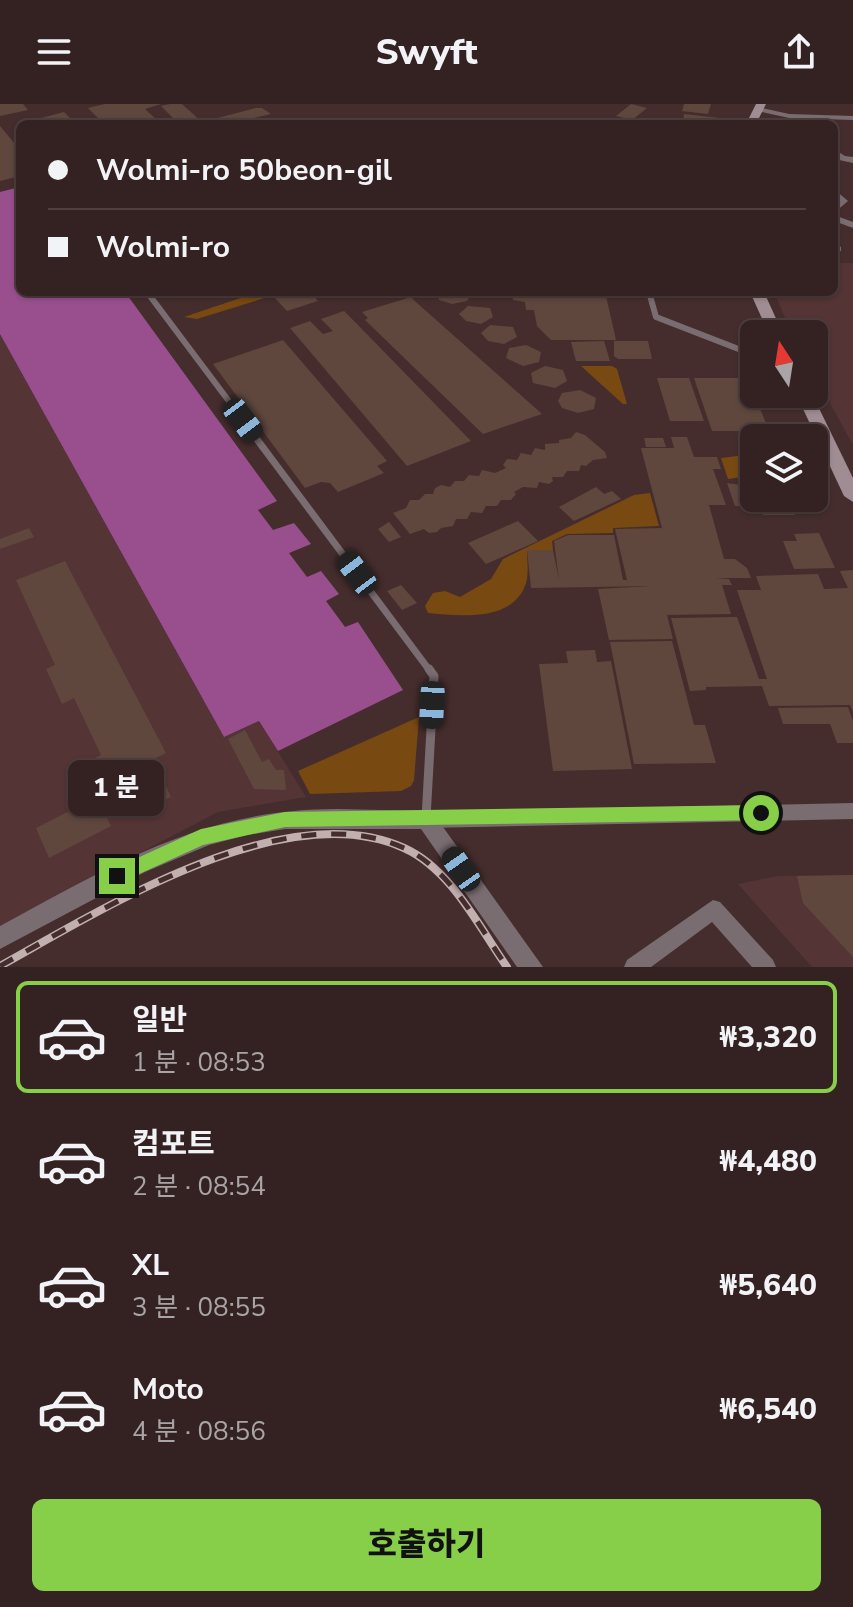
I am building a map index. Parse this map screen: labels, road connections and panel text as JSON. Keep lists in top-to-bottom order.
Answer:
{
  "north": "top",
  "page": {
    "header": "Swyft",
    "banner": ["Wolmi-ro 50beon-gil", "Wolmi-ro"],
    "bubble": "1 분",
    "list": [
      {
        "name": "일반",
        "note": "1 분 · 08:53",
        "value": "₩3,320"
      },
      {
        "name": "컴포트",
        "note": "2 분 · 08:54",
        "value": "₩4,480"
      },
      {
        "name": "XL",
        "note": "3 분 · 08:55",
        "value": "₩5,640"
      },
      {
        "name": "Moto",
        "note": "4 분 · 08:56",
        "value": "₩6,540"
      }
    ],
    "buttons": "호출하기"
  }
}
